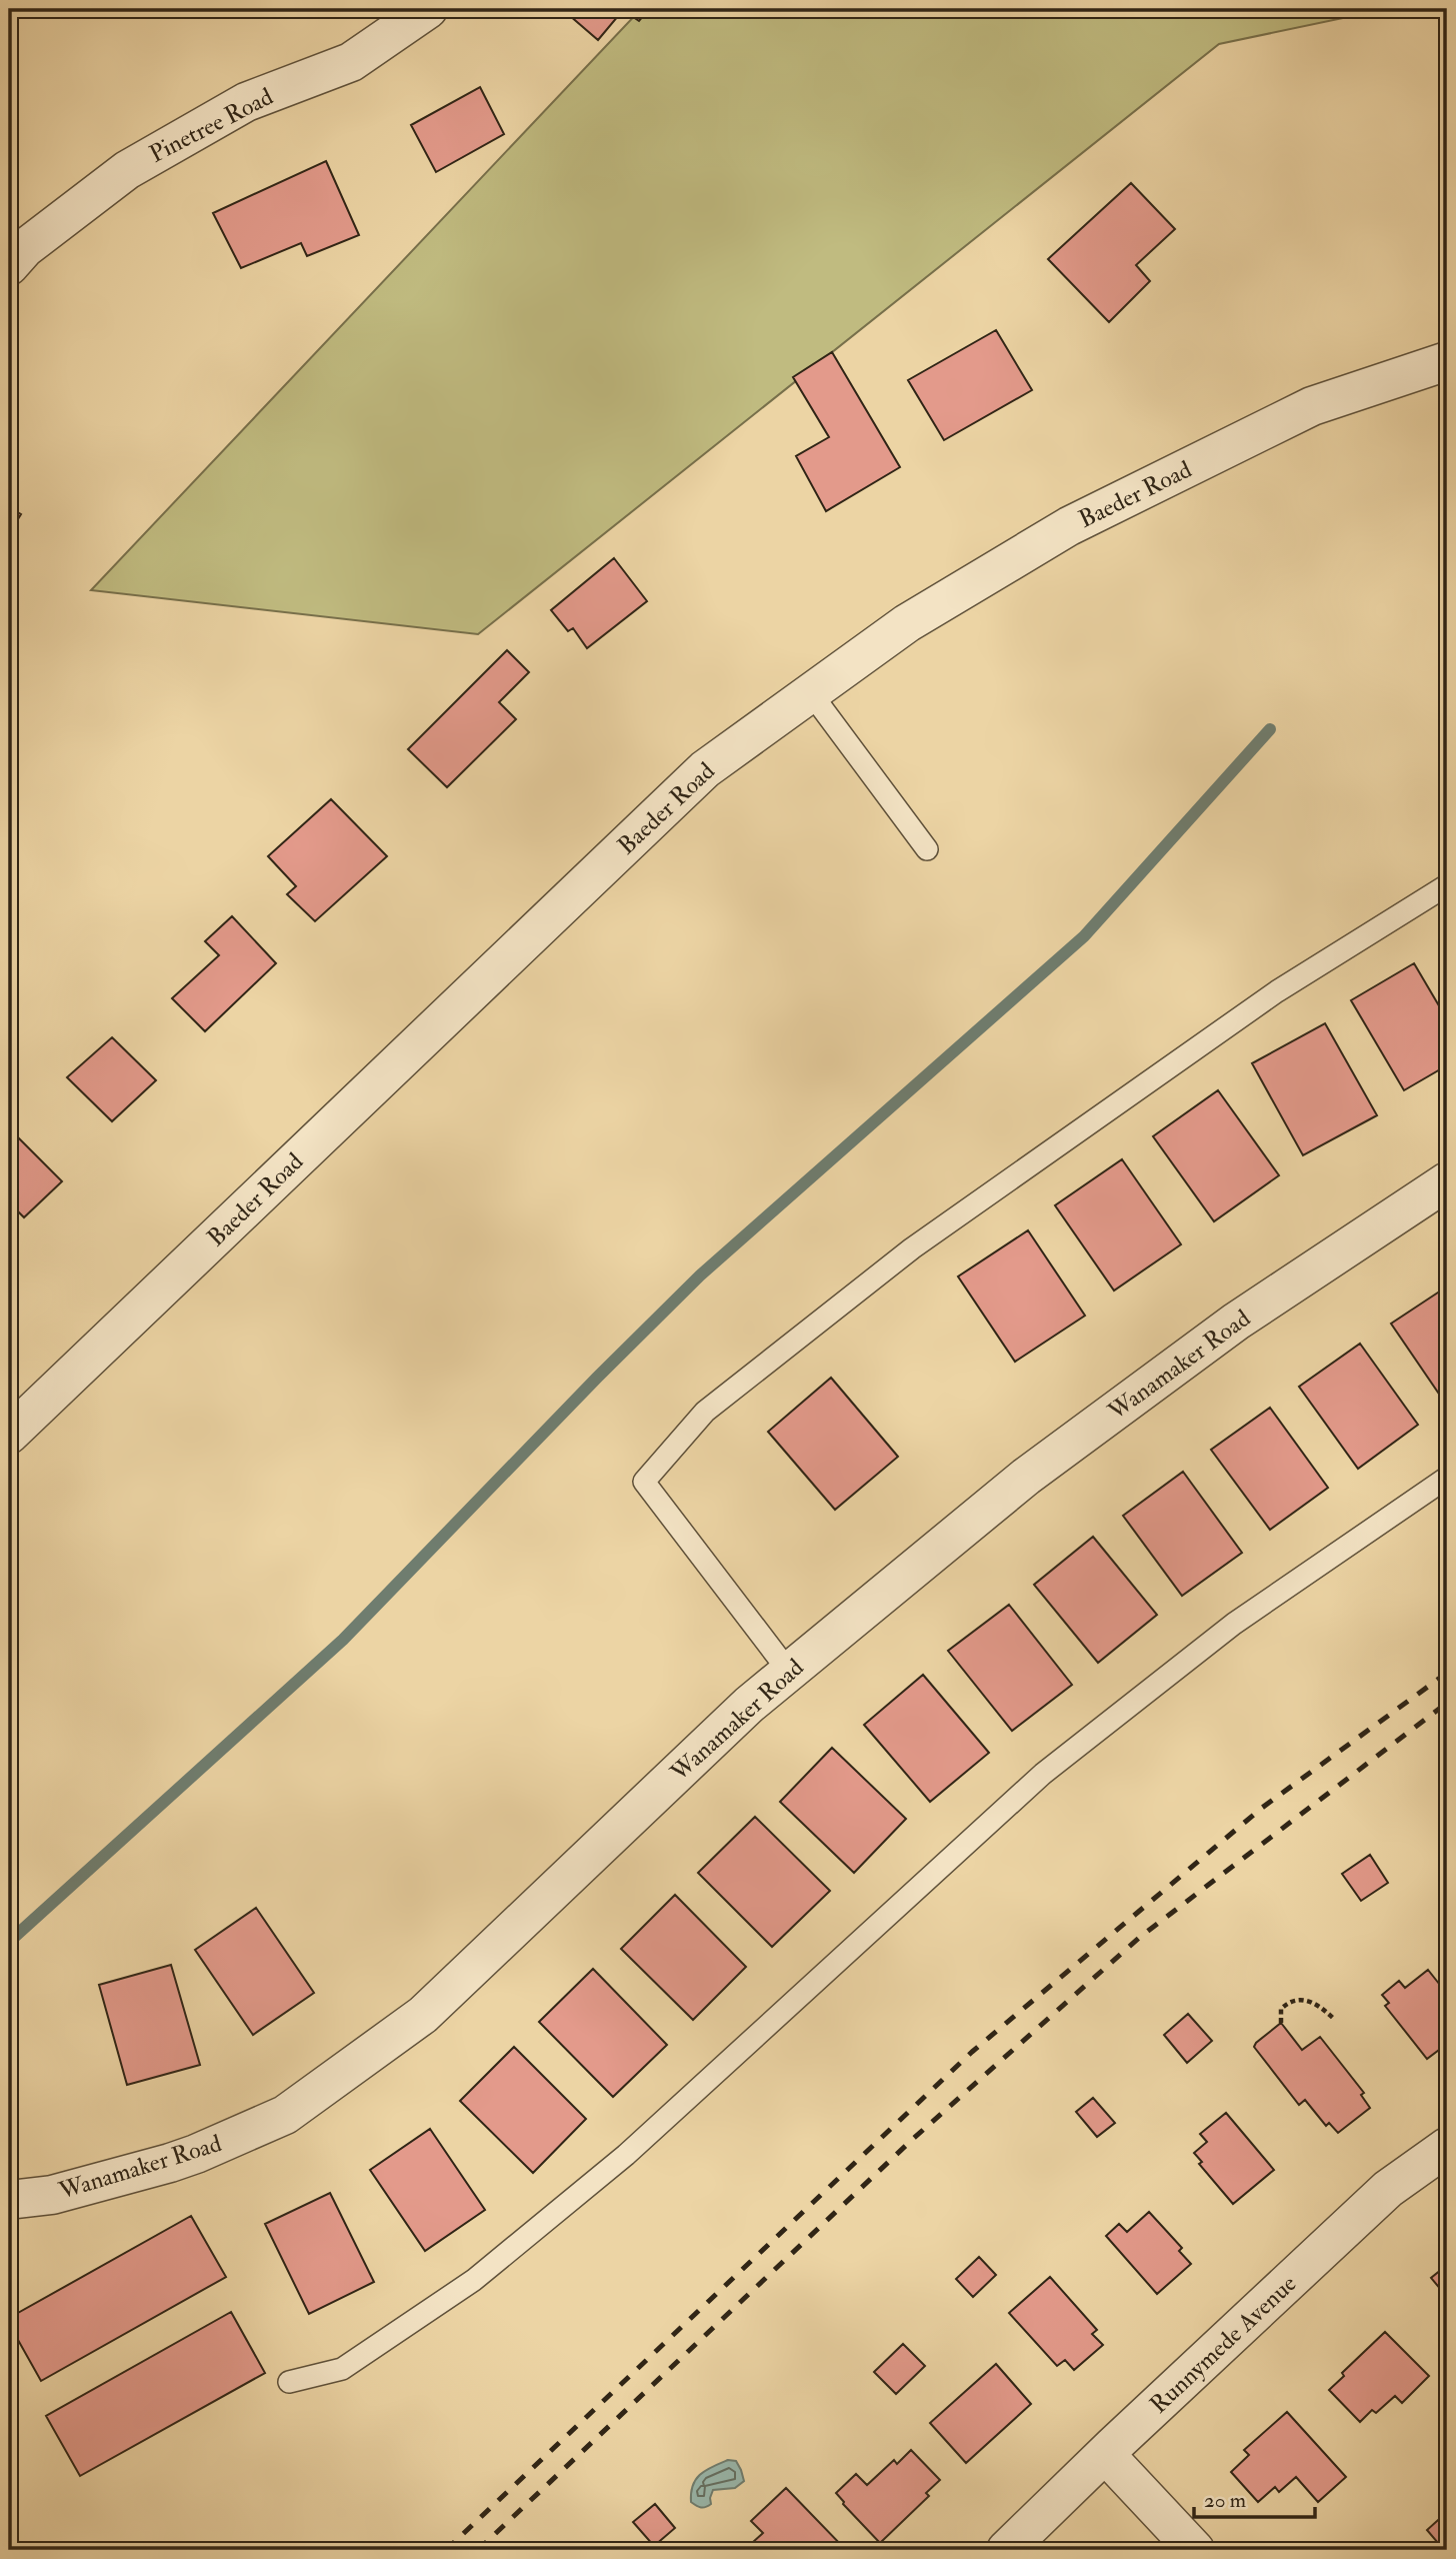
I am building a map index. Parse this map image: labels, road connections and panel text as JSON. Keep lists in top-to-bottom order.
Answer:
{
  "streets": {
    "street": [
      "Pinetree Road",
      "Baeder Road",
      "Wanamaker Road",
      "Runnymede Avenue"
    ]
  },
  "scale_bar": "20 m"
}
